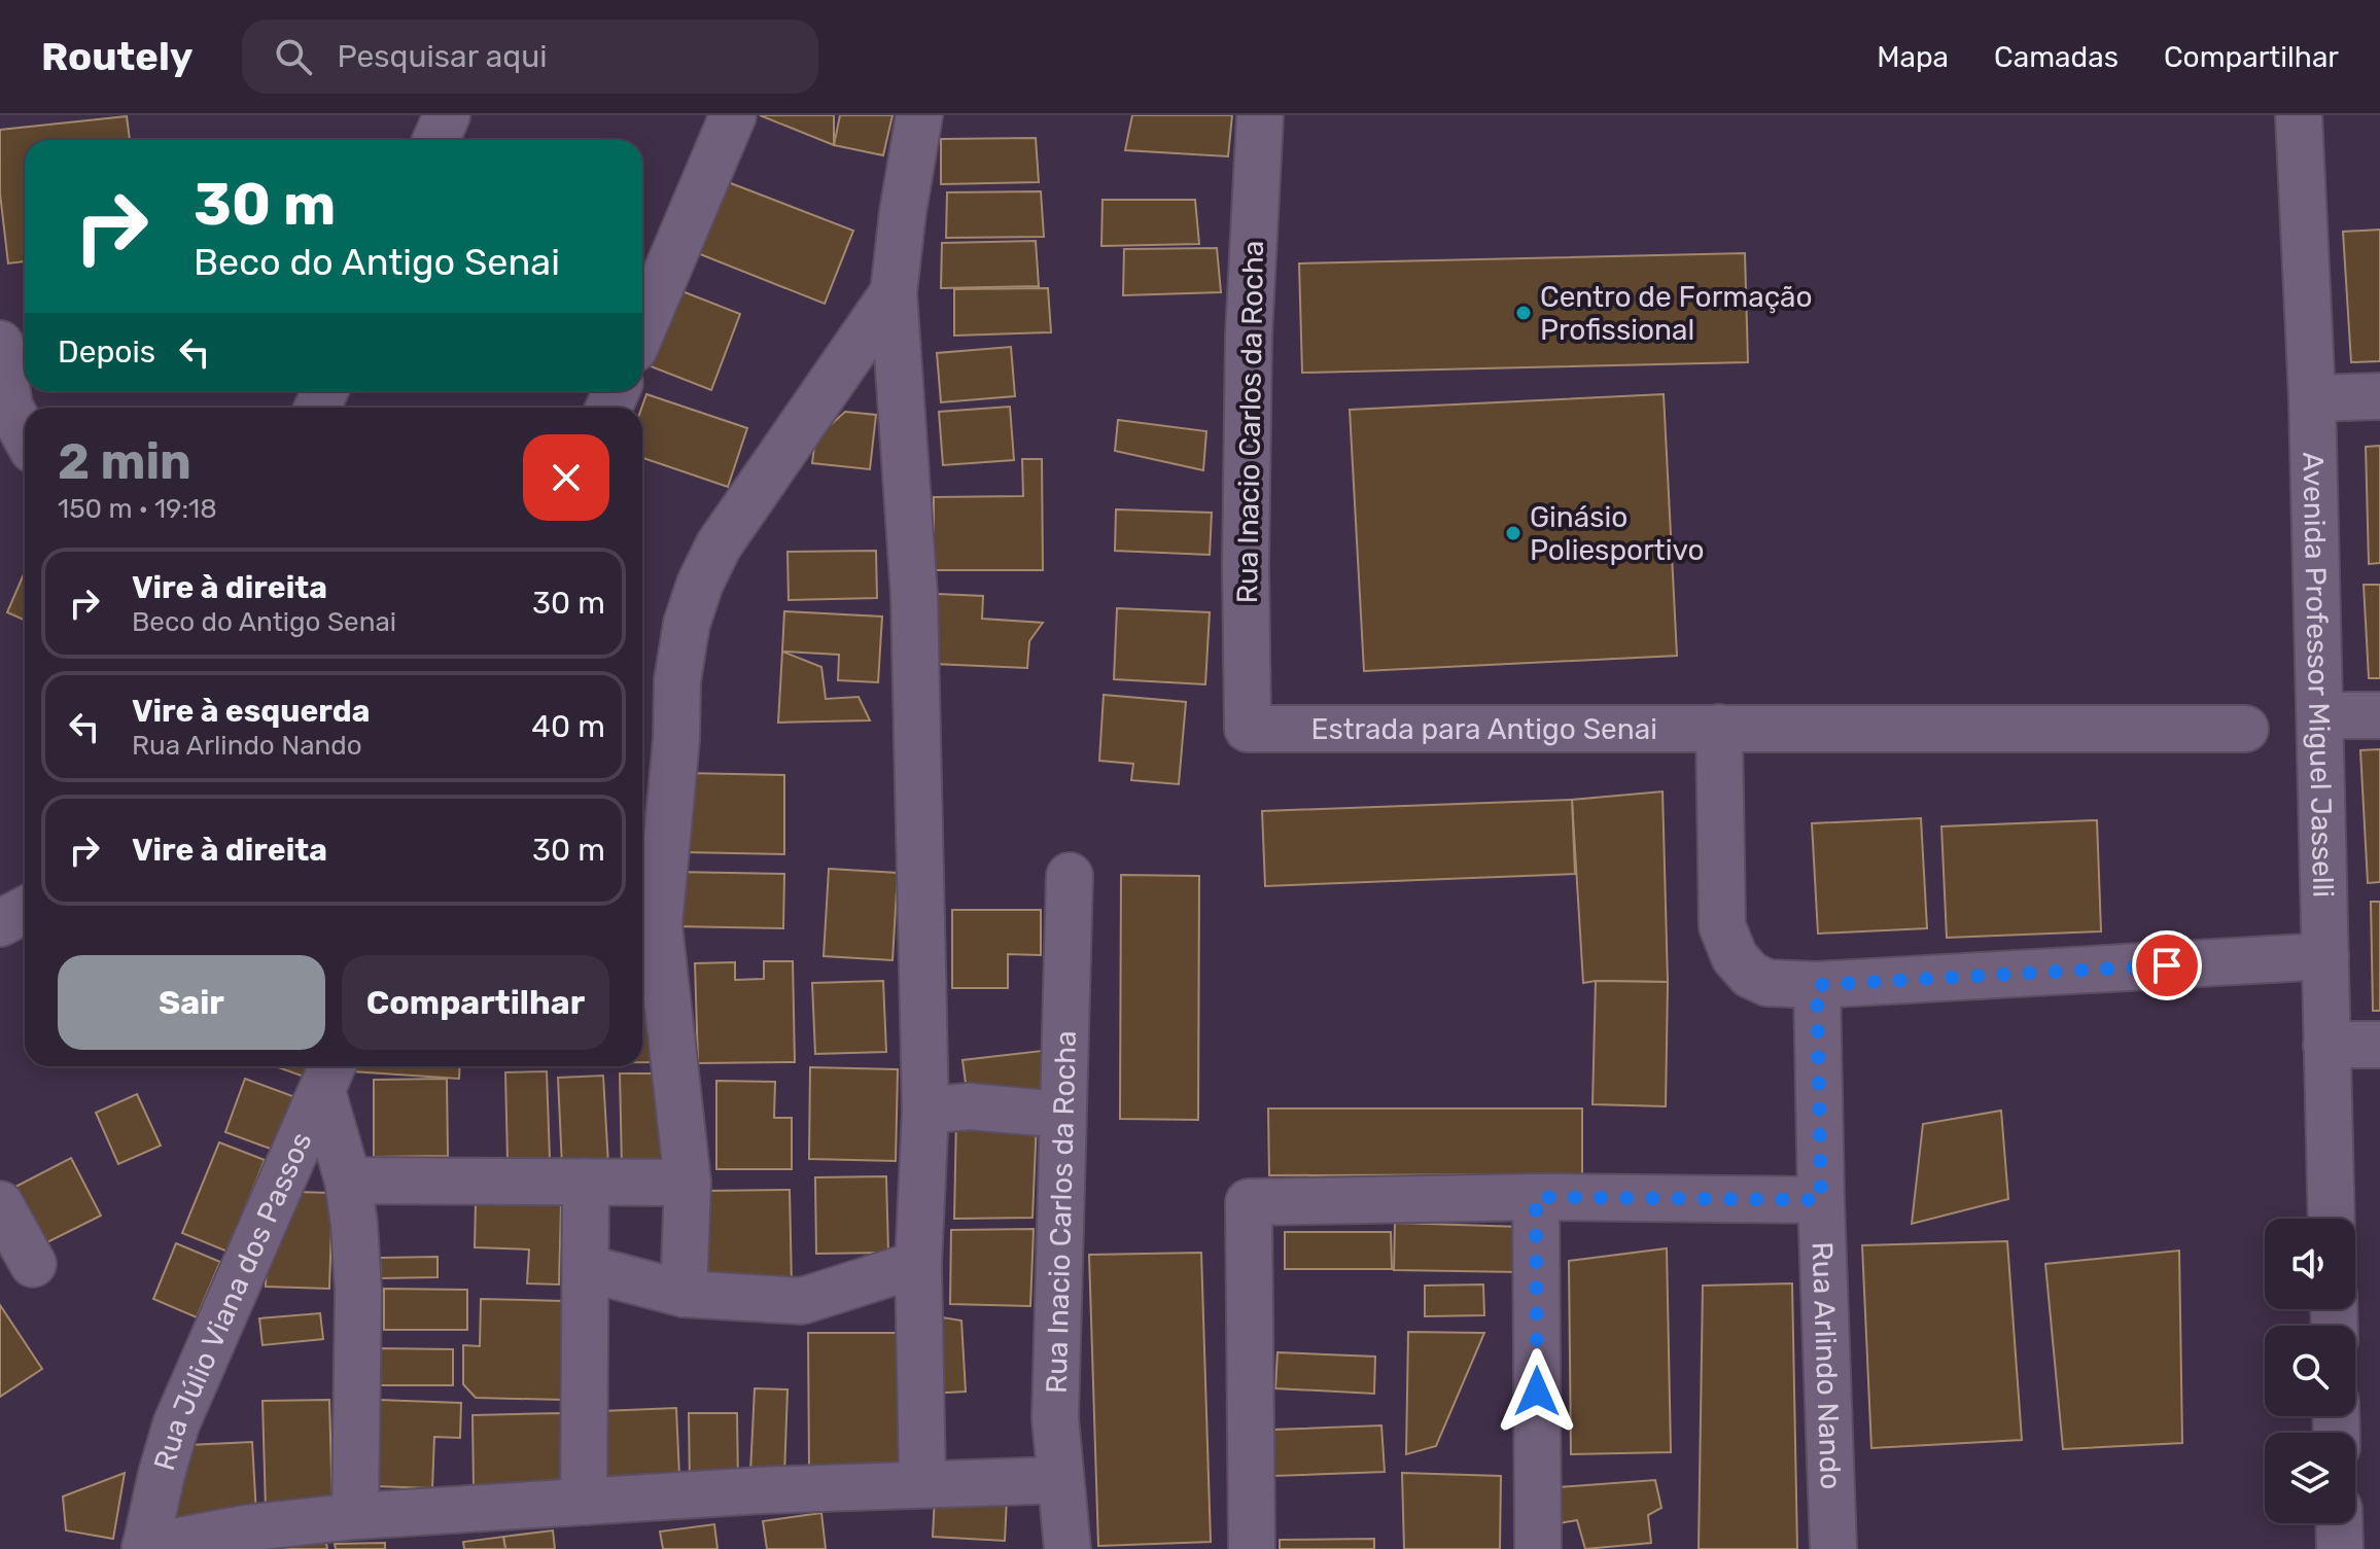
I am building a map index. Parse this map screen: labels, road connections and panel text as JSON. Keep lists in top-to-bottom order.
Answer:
{
  "streets": {
    "street": [
      "Rua Inacio Carlos da Rocha",
      "Avenida Professor Miguel Jasselli",
      "Estrada para Antigo Senai",
      "Rua Júlio Viana dos Passos",
      "Rua Arlindo Nando"
    ]
  },
  "crossings": [
    ["Rua Inacio Carlos da Rocha", "Estrada para Antigo Senai"]
  ],
  "places": ["Centro de Formação Profissional", "Ginásio Poliesportivo"],
  "page": {
    "header": "Routely",
    "search": "Pesquisar aqui",
    "nav": ["Mapa", "Camadas", "Compartilhar"],
    "turn": ["30 m", "Beco do Antigo Senai"],
    "then": "Depois",
    "heading": ["2 min", "150 m · 19:18"],
    "list": [
      {
        "name": "Vire à direita",
        "note": "Beco do Antigo Senai",
        "value": "30 m"
      },
      {
        "name": "Vire à esquerda",
        "note": "Rua Arlindo Nando",
        "value": "40 m"
      },
      {
        "name": "Vire à direita",
        "value": "30 m"
      }
    ],
    "buttons": ["Sair", "Compartilhar"]
  }
}
